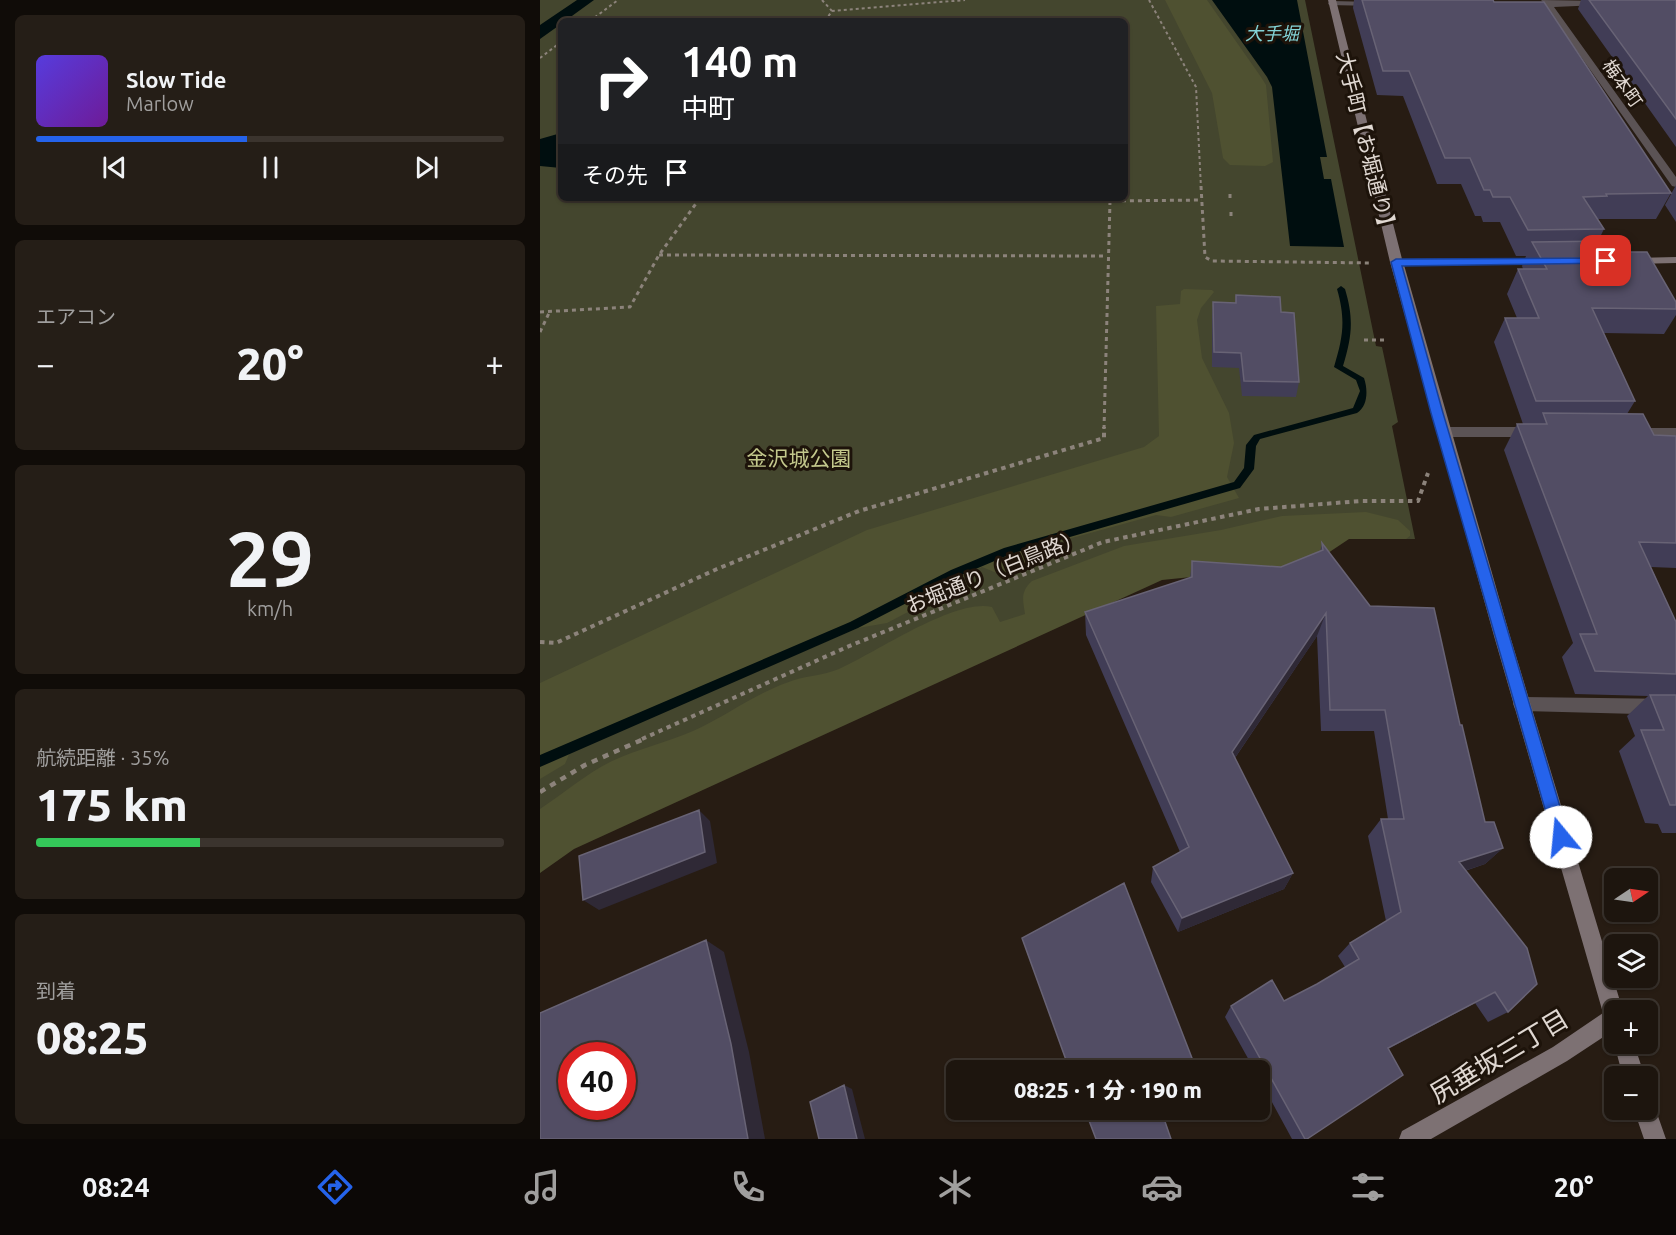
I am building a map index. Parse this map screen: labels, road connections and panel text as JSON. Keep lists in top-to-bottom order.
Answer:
{
  "streets": {
    "street": ["梅本町", "大手町【お堀通り】", "尻垂坂三丁目"],
    "path": ["お堀通り（白鳥路）"]
  },
  "crossings": [
    ["大手町【お堀通り】", "お堀通り（白鳥路）"]
  ],
  "water": ["大手堀"],
  "parks": ["金沢城公園"],
  "north": "right",
  "page": {
    "turn": ["140 m", "中町"],
    "song": ["Slow Tide", "Marlow"],
    "then": "その先",
    "tile": [
      "エアコン",
      ["29", "km/h"],
      ["航続距離 · 35%", "175 km"],
      ["到着", "08:25"]
    ],
    "heat": ["−", "20°", "+"],
    "map_buttons": ["+", "−"],
    "limit": "40",
    "trip": "08:25 · 1 分 · 190 m",
    "tabs": ["08:24", "20°"]
  }
}
